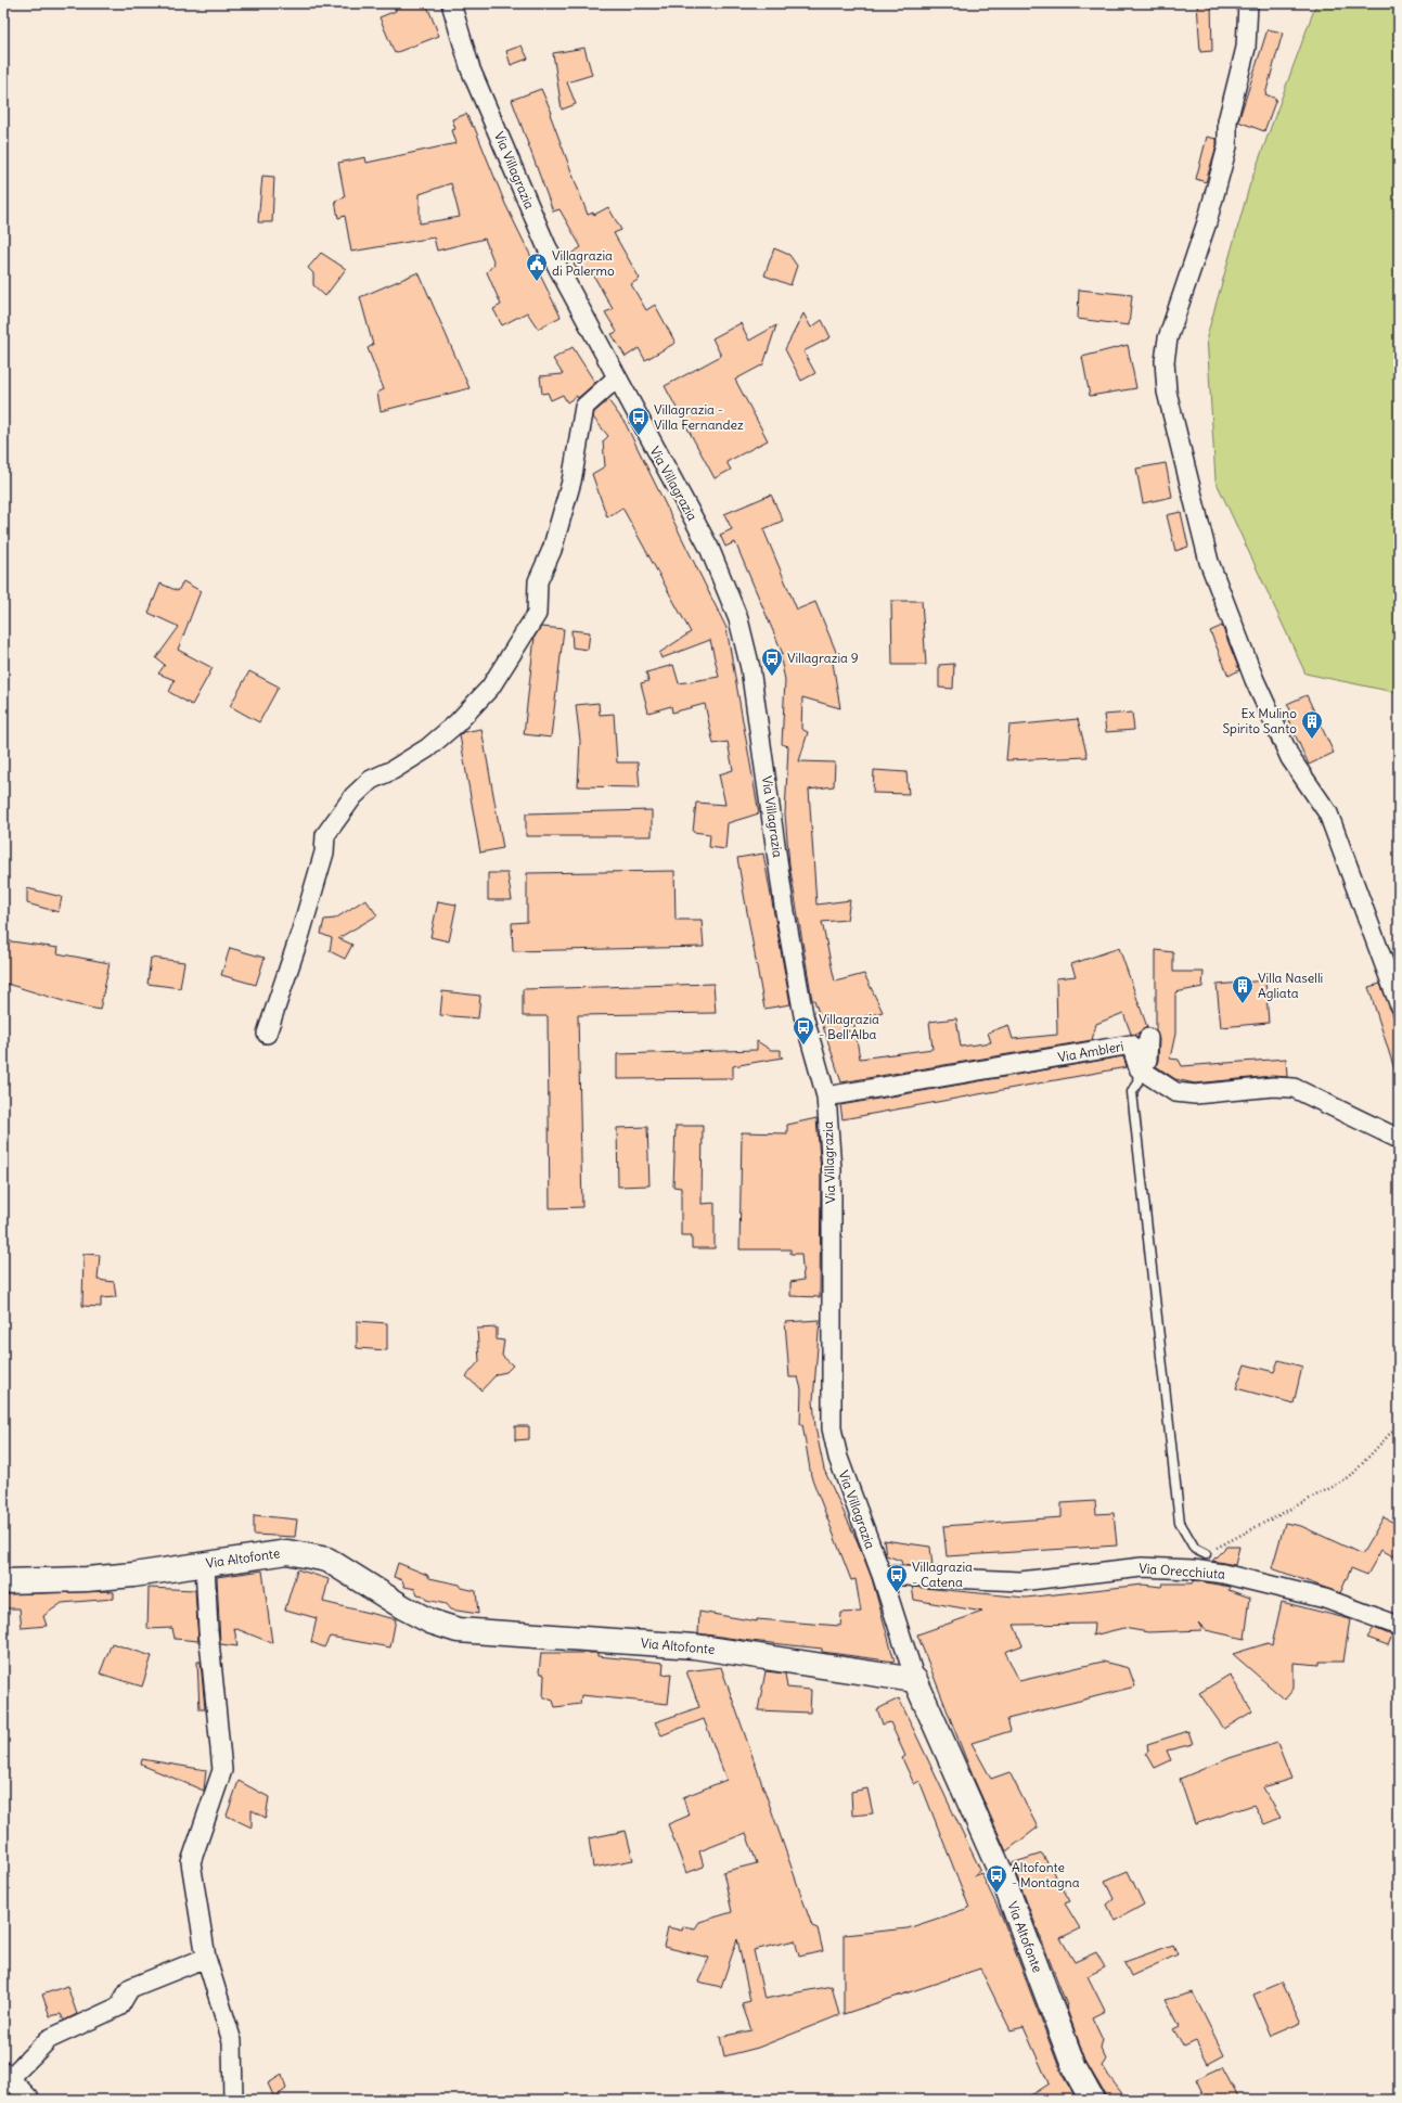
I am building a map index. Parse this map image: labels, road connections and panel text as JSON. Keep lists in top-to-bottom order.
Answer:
{
  "streets": {
    "main road": ["Via Altofonte"],
    "street": ["Via Villagrazia", "Via Ambleri", "Via Orecchiuta"]
  },
  "crossings": [
    ["Via Villagrazia", "Via Ambleri"],
    ["Via Villagrazia", "Via Altofonte"],
    ["Via Villagrazia", "Via Orecchiuta"]
  ],
  "places": {
    "public building": ["Villagrazia di Palermo"],
    "bus stop": [
      "Villagrazia - Villa Fernandez",
      "Villagrazia 9",
      "Villagrazia - Bell'Alba",
      "Villagrazia - Catena",
      "Altofonte - Montagna"
    ],
    "building": ["Ex Mulino Spirito Santo", "Villa Naselli Agliata"]
  }
}
